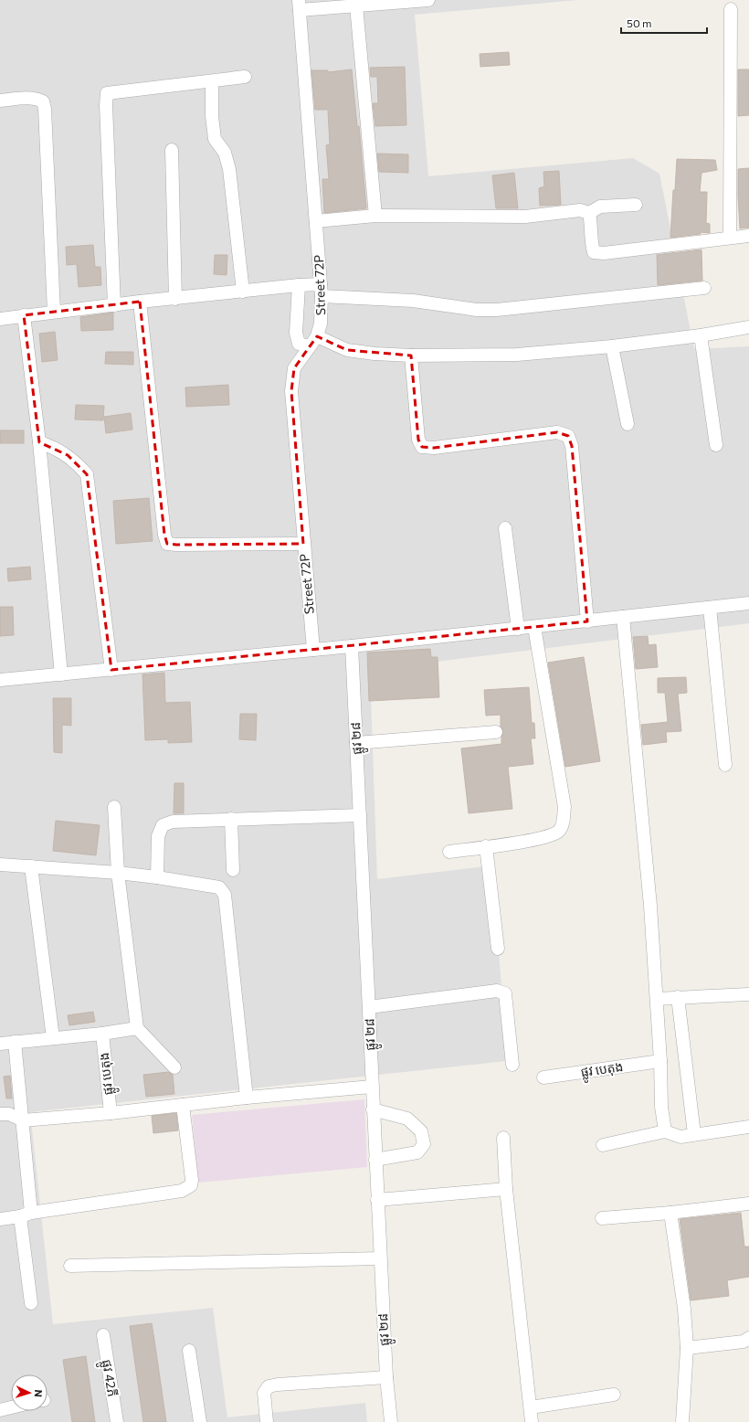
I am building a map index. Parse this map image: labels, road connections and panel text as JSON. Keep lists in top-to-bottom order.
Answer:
{
  "streets": {
    "street": [
      "Street 72P",
      "ផ្លូវ ២៨",
      "ផ្លូវ បេតុង",
      "ផ្លូវ 42ភី"
    ]
  },
  "scale_bar": "50 m",
  "north": "right"
}
